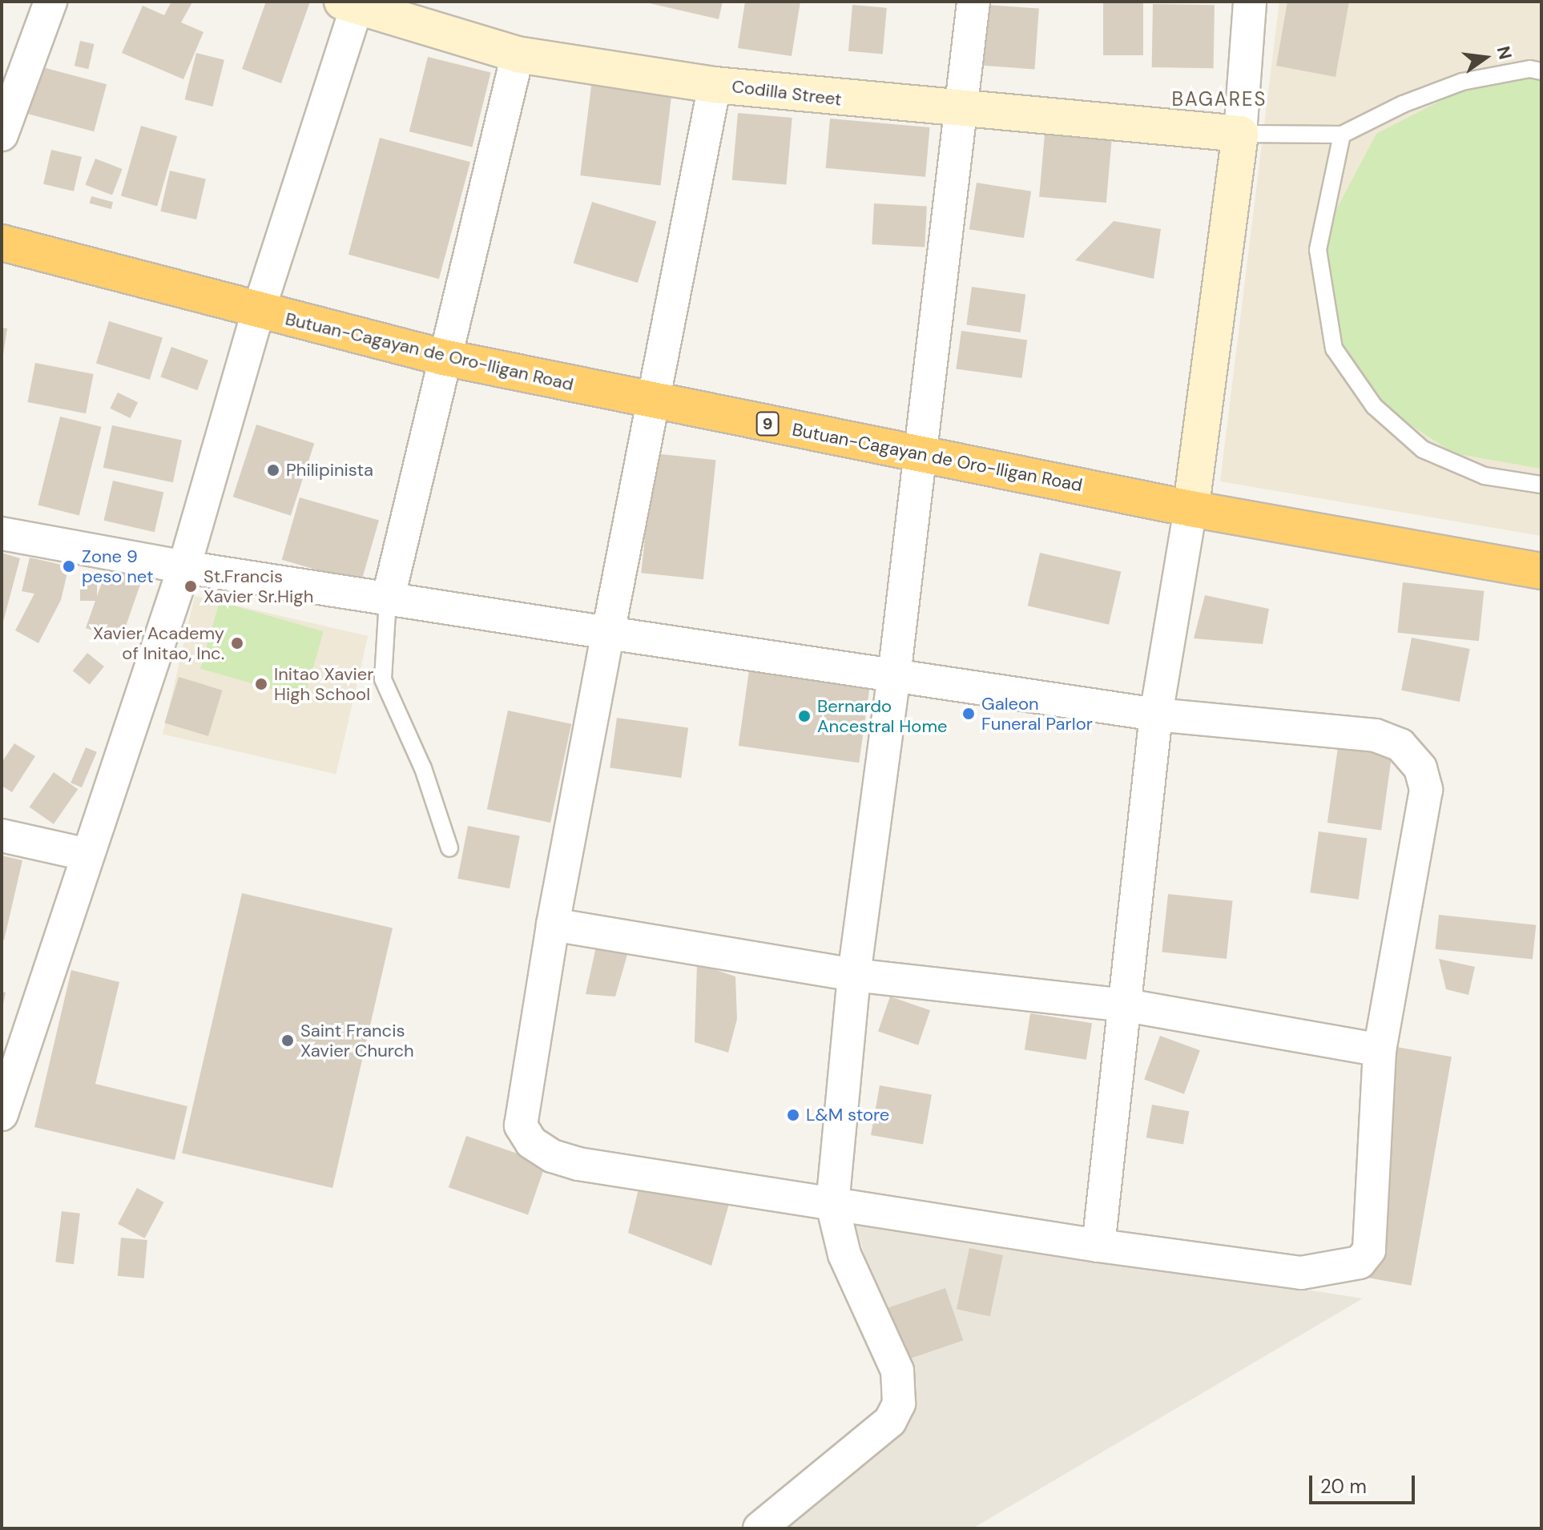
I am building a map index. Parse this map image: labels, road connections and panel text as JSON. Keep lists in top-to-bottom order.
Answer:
{
  "streets": {
    "highway": ["Butuan-Cagayan de Oro-Iligan Road", "9"],
    "street": ["Codilla Street"]
  },
  "districts": ["BAGARES"],
  "places": [
    "Philipinista",
    "Zone 9 peso net",
    "St.Francis Xavier Sr.High",
    "Xavier Academy of Initao, Inc.",
    "Initao Xavier High School",
    "Galeon Funeral Parlor",
    "Bernardo Ancestral Home",
    "Saint Francis Xavier Church",
    "L&M store"
  ],
  "scale_bar": "20 m",
  "north": "right"
}
